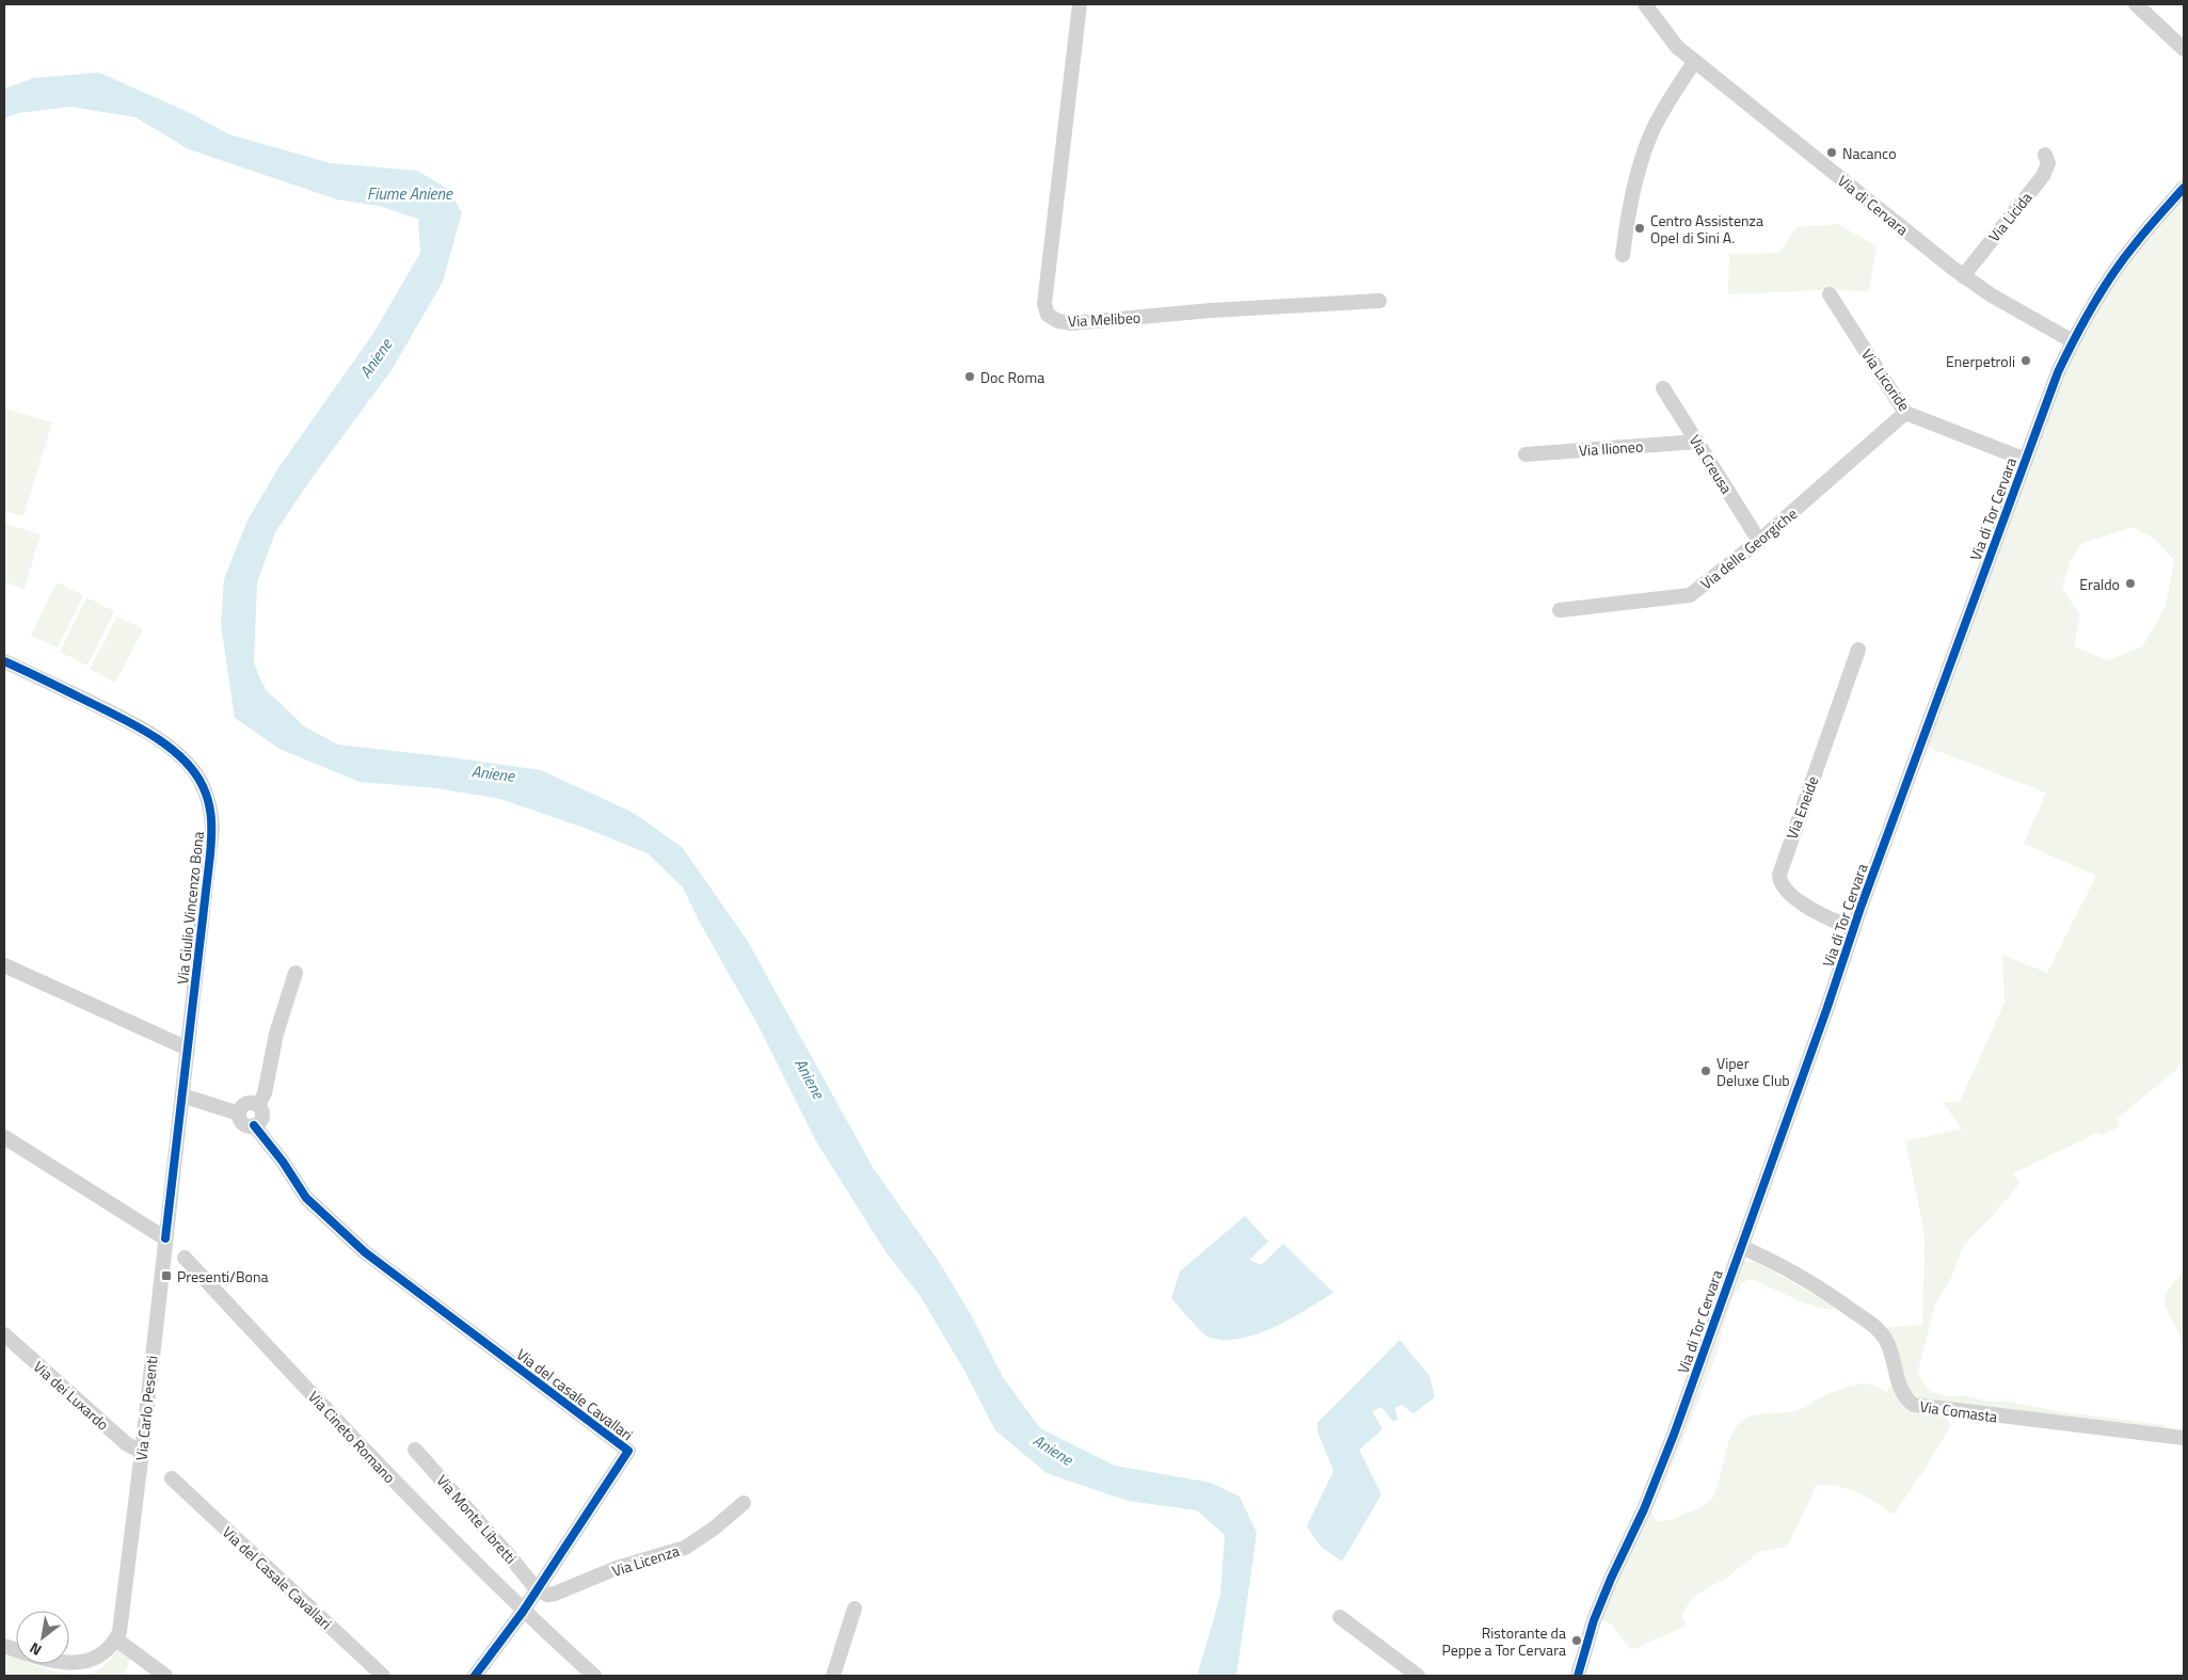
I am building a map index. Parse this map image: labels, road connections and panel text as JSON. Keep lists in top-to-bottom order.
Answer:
{
  "streets": {
    "street": [
      "Via di Cervara",
      "Via Licida",
      "Via Melibeo",
      "Via Licoride",
      "Via Ilioneo",
      "Via Creusa",
      "Via di Tor Cervara",
      "Via delle Georgiche",
      "Via Eneide",
      "Via Giulio Vincenzo Bona",
      "Via del casale Cavallari",
      "Via dei Luxardo",
      "Via Carlo Pesenti",
      "Via Comasta",
      "Via Cineto Romano",
      "Via Monte Libretti",
      "Via Licenza",
      "Via del Casale Cavallari"
    ]
  },
  "crossings": [
    ["Via di Cervara", "Via Licida"],
    ["Via di Cervara", "Via di Tor Cervara"],
    ["Via Licoride", "Via di Tor Cervara"],
    ["Via Licoride", "Via delle Georgiche"],
    ["Via Ilioneo", "Via Creusa"],
    ["Via Creusa", "Via delle Georgiche"],
    ["Via di Tor Cervara", "Via Eneide"],
    ["Via di Tor Cervara", "Via Comasta"],
    ["Via Giulio Vincenzo Bona", "Via Carlo Pesenti"],
    ["Via del casale Cavallari", "Via Cineto Romano"],
    ["Via del casale Cavallari", "Via Monte Libretti"],
    ["Via del casale Cavallari", "Via Licenza"],
    ["Via dei Luxardo", "Via Carlo Pesenti"],
    ["Via Monte Libretti", "Via Licenza"]
  ],
  "water": ["Fiume Aniene", "Aniene"],
  "places": {
    "other": [
      "Nacanco",
      "Centro Assistenza Opel di Sini A.",
      "Enerpetroli",
      "Doc Roma",
      "Eraldo",
      "Viper Deluxe Club",
      "Ristorante da Peppe a Tor Cervara"
    ],
    "transit": ["Presenti/Bona"]
  },
  "north": "bottom left"
}
